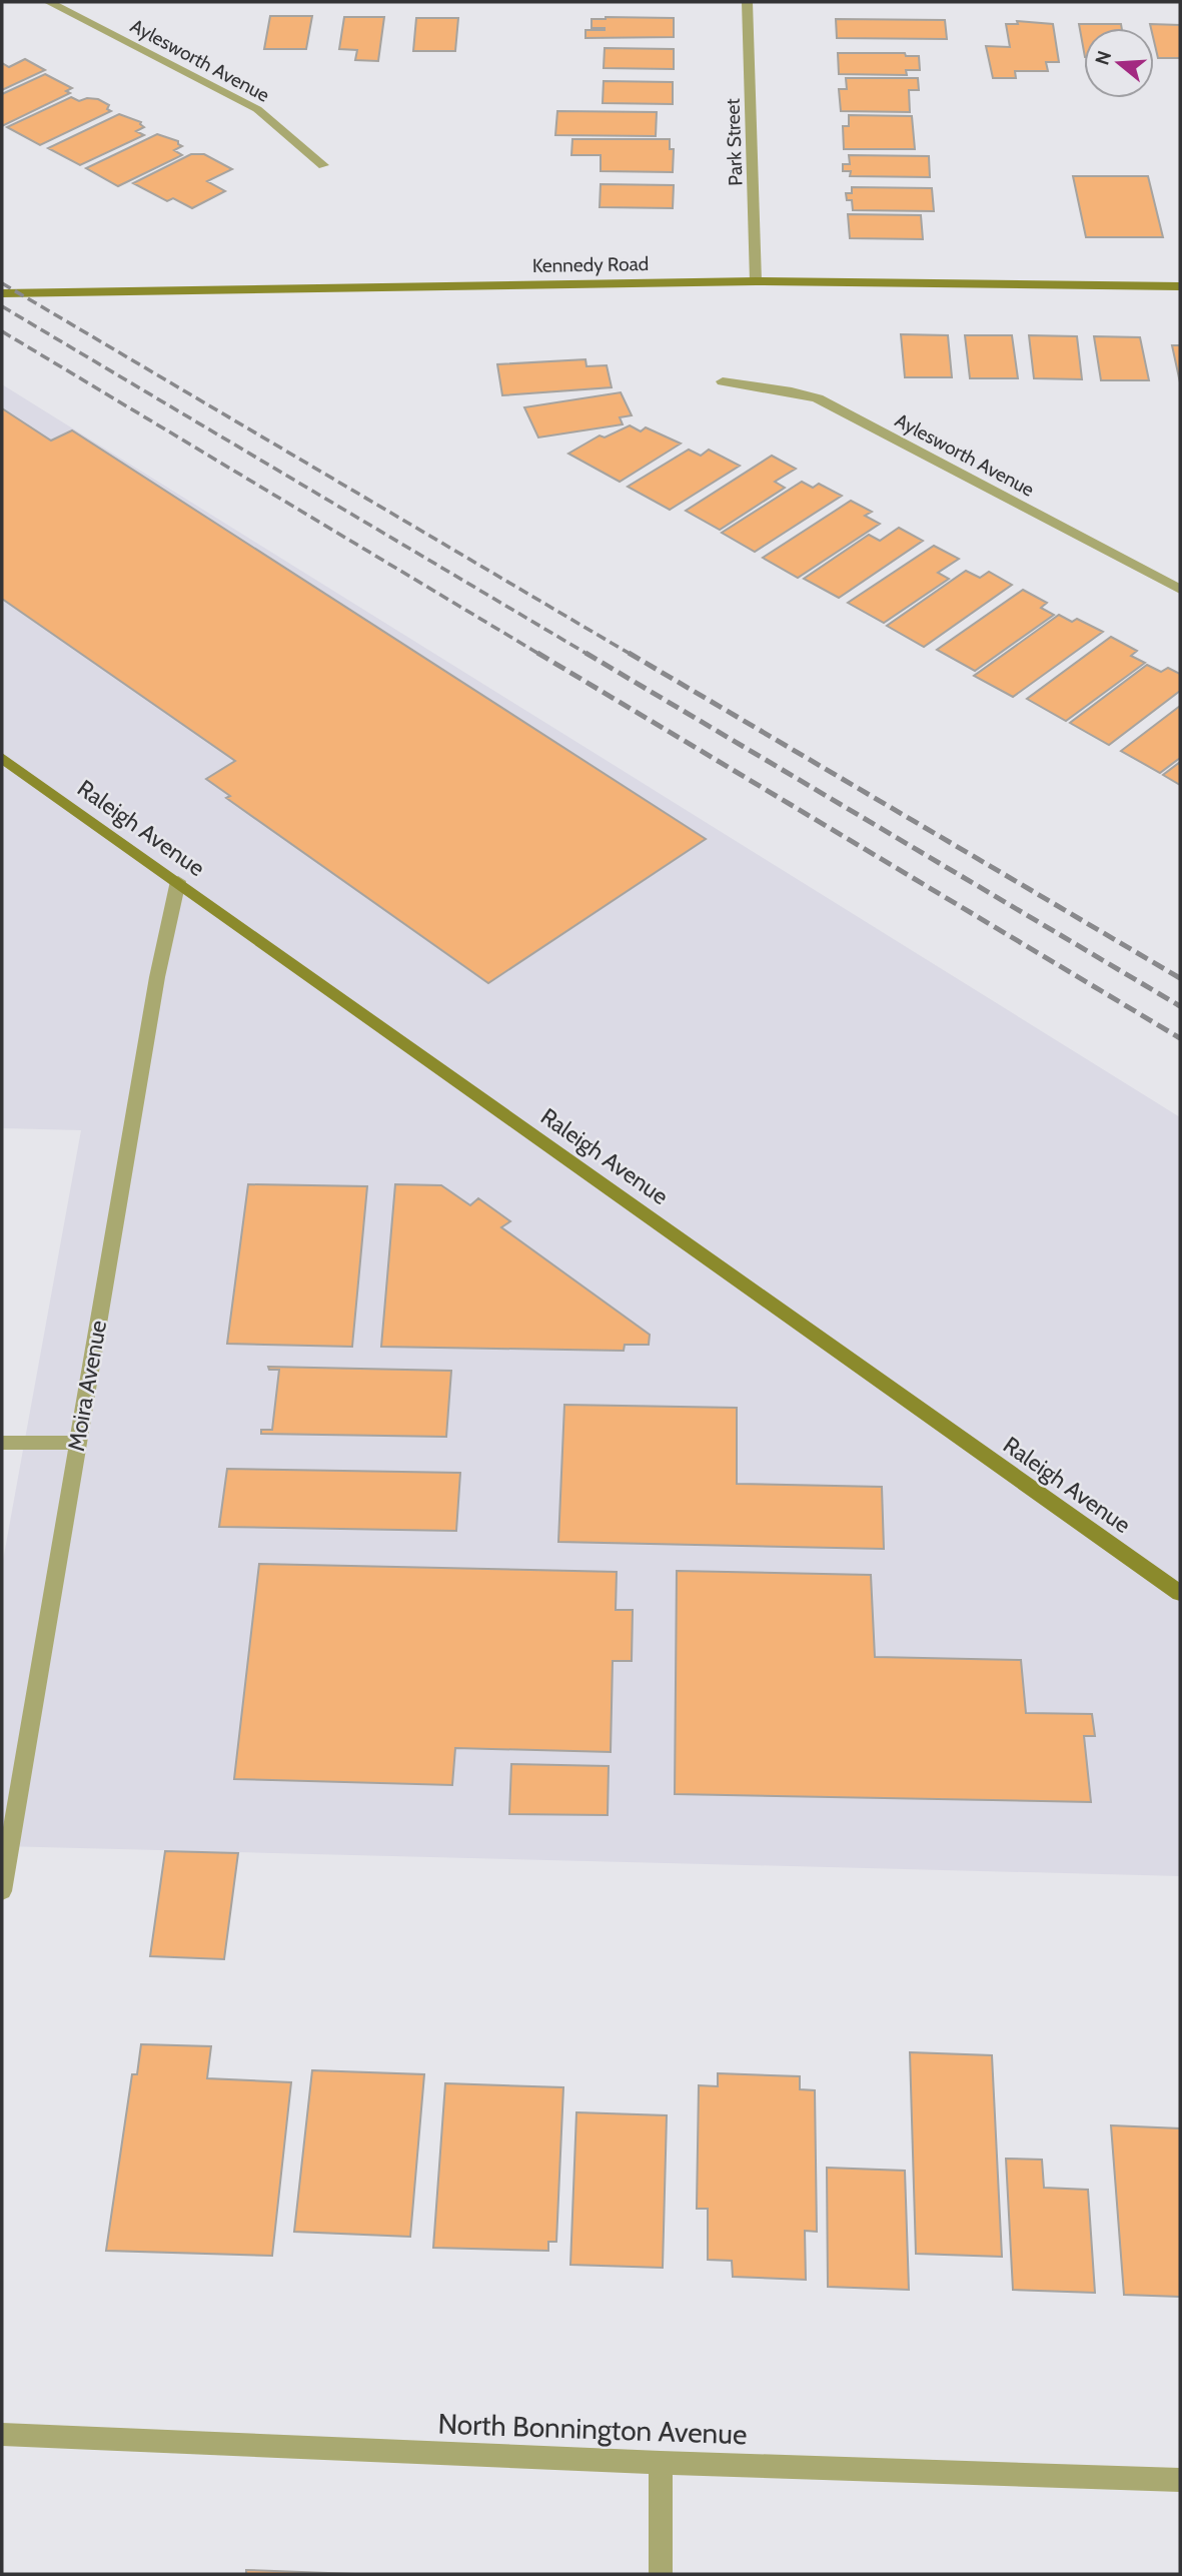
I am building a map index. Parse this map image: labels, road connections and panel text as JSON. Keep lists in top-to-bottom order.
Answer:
{
  "streets": {
    "street": [
      "Aylesworth Avenue",
      "Park Street",
      "Kennedy Road",
      "Raleigh Avenue",
      "Moira Avenue",
      "North Bonnington Avenue"
    ]
  },
  "crossings": [
    ["Park Street", "Kennedy Road"],
    ["Raleigh Avenue", "Moira Avenue"]
  ],
  "north": "left"
}
